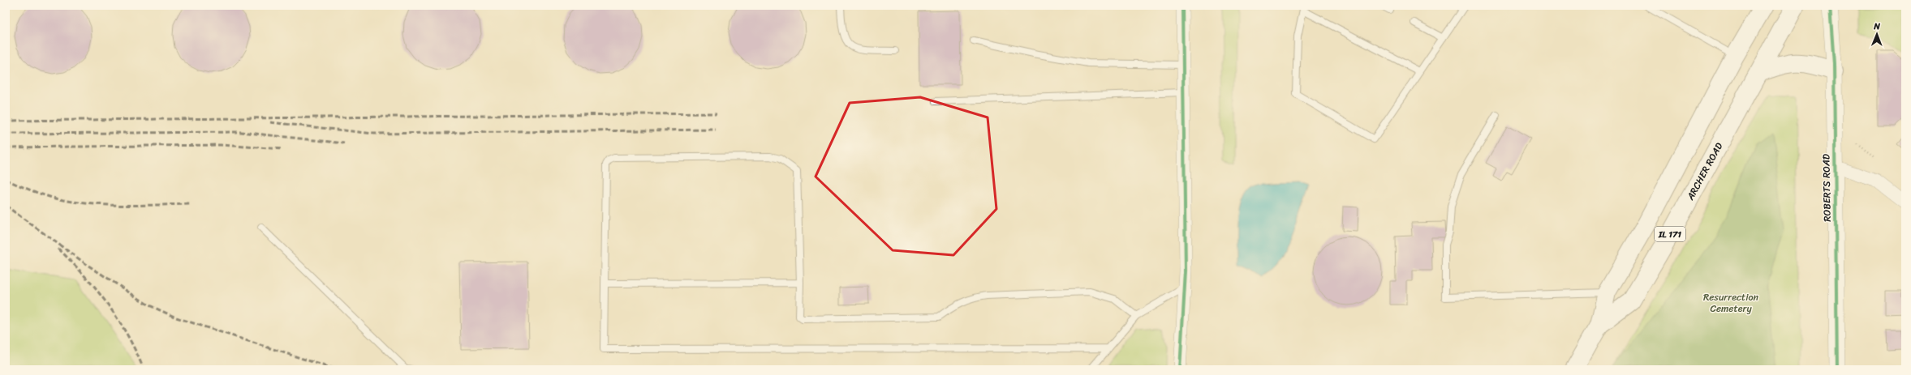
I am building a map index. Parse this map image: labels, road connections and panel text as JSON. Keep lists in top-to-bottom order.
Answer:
{
  "streets": {
    "main road": ["ARCHER ROAD", "IL 171"],
    "street": ["ROBERTS ROAD"]
  },
  "parks": ["Resurrection Cemetery"],
  "north": "top"
}
